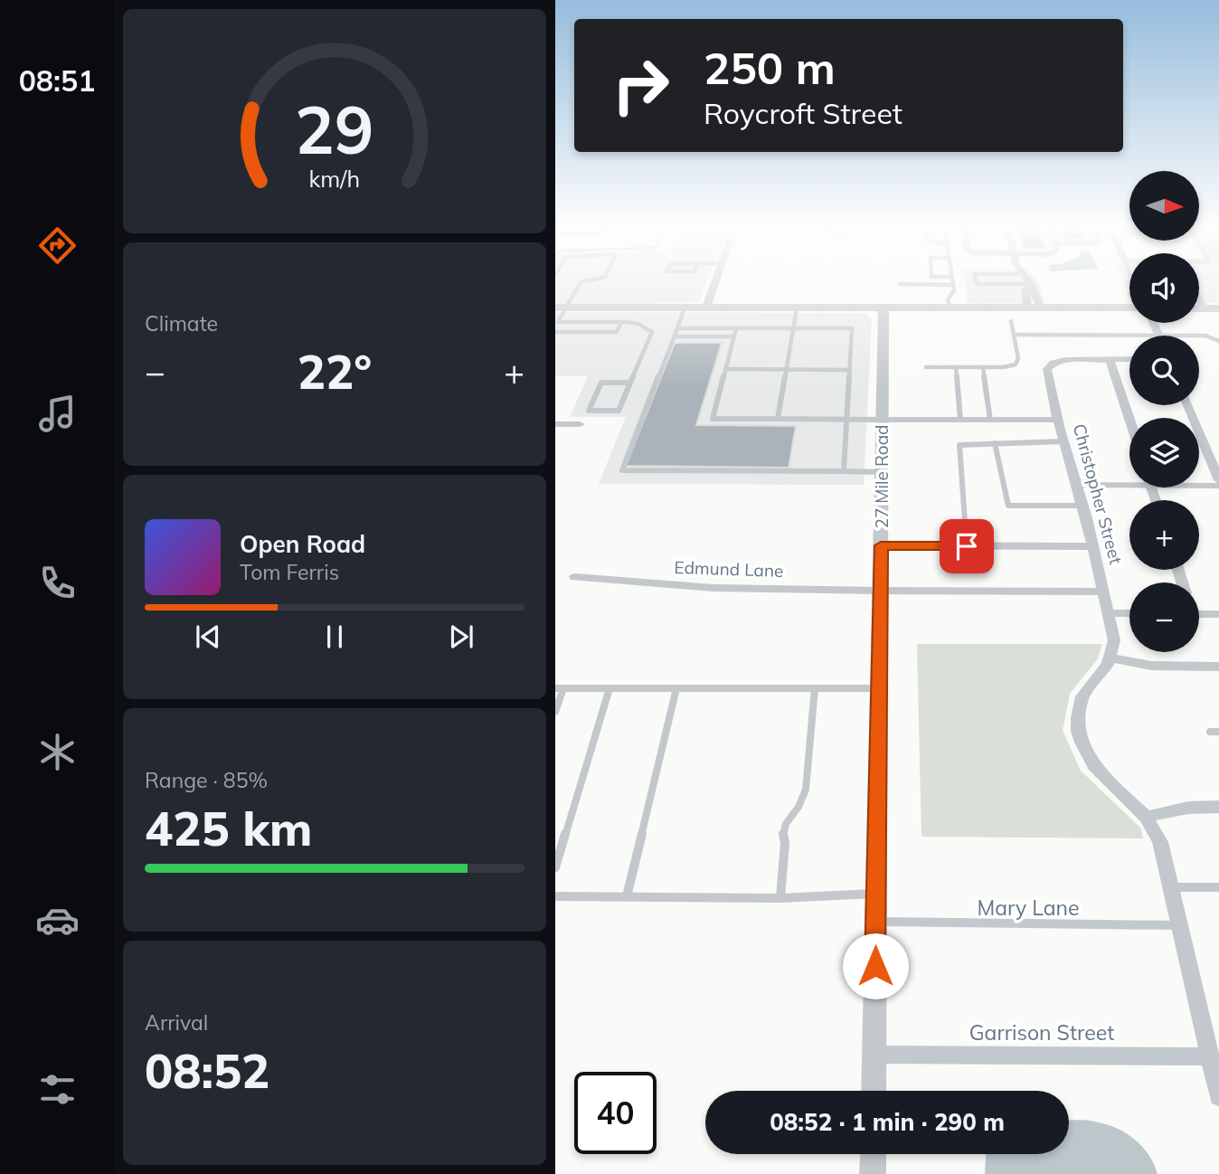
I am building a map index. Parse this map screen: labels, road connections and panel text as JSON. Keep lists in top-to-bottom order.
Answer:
{
  "streets": {
    "street": [
      "27 Mile Road",
      "Christopher Street",
      "Edmund Lane",
      "Garrison Street"
    ],
    "lane": ["Mary Lane"]
  },
  "crossings": [
    ["27 Mile Road", "Edmund Lane"],
    ["27 Mile Road", "Mary Lane"],
    ["27 Mile Road", "Garrison Street"]
  ],
  "north": "right",
  "page": {
    "tabs": "08:51",
    "turn": ["250 m", "Roycroft Street"],
    "map_buttons": ["+", "−"],
    "tile": [
      "Climate",
      ["Range · 85%", "425 km"],
      ["Arrival", "08:52"]
    ],
    "heat": ["−", "22°", "+"],
    "song": ["Open Road", "Tom Ferris"],
    "limit": "40",
    "trip": "08:52 · 1 min · 290 m",
    "gauge": ["29", "km/h"]
  }
}
